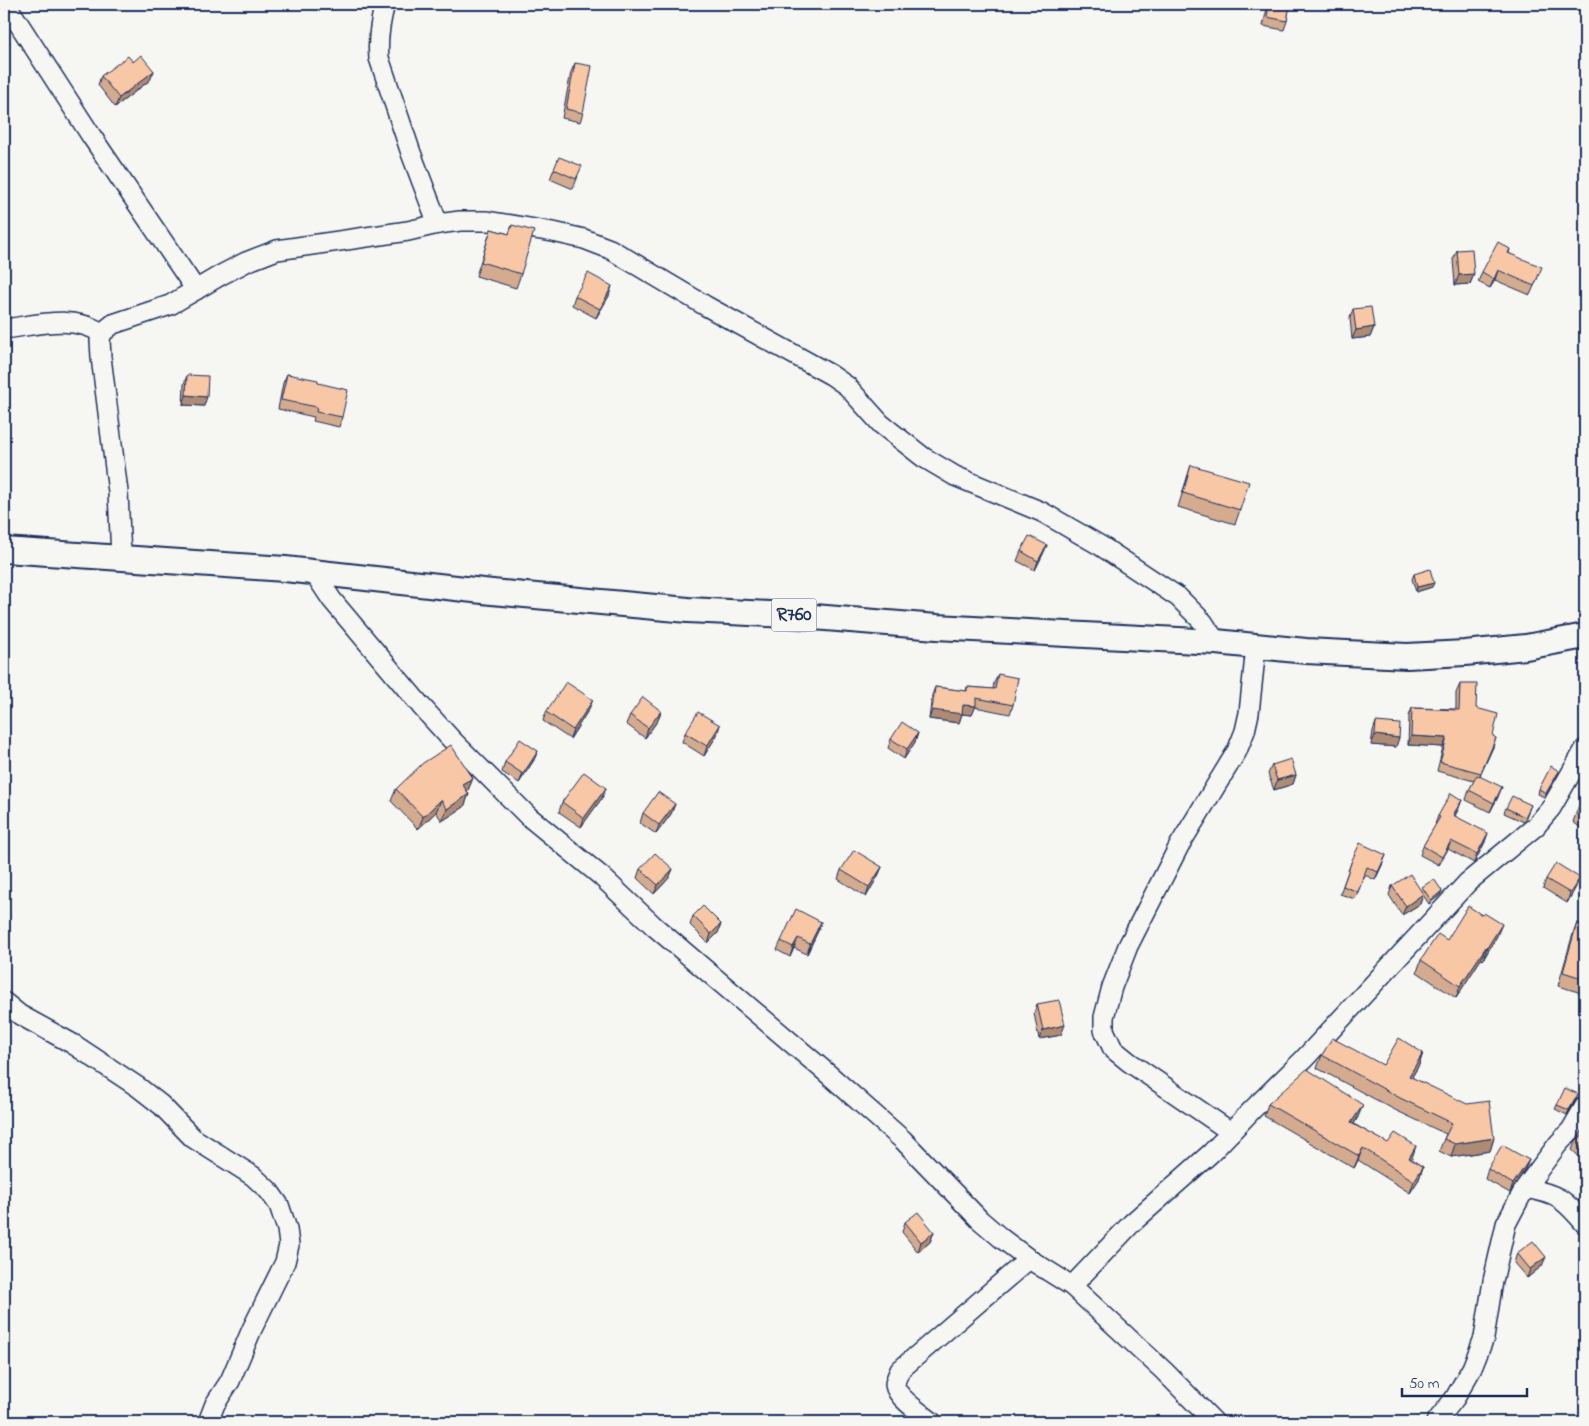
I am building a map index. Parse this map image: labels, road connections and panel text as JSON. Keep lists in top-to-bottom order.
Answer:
{
  "streets": {
    "main road": ["R760"]
  },
  "scale_bar": "50 m"
}
